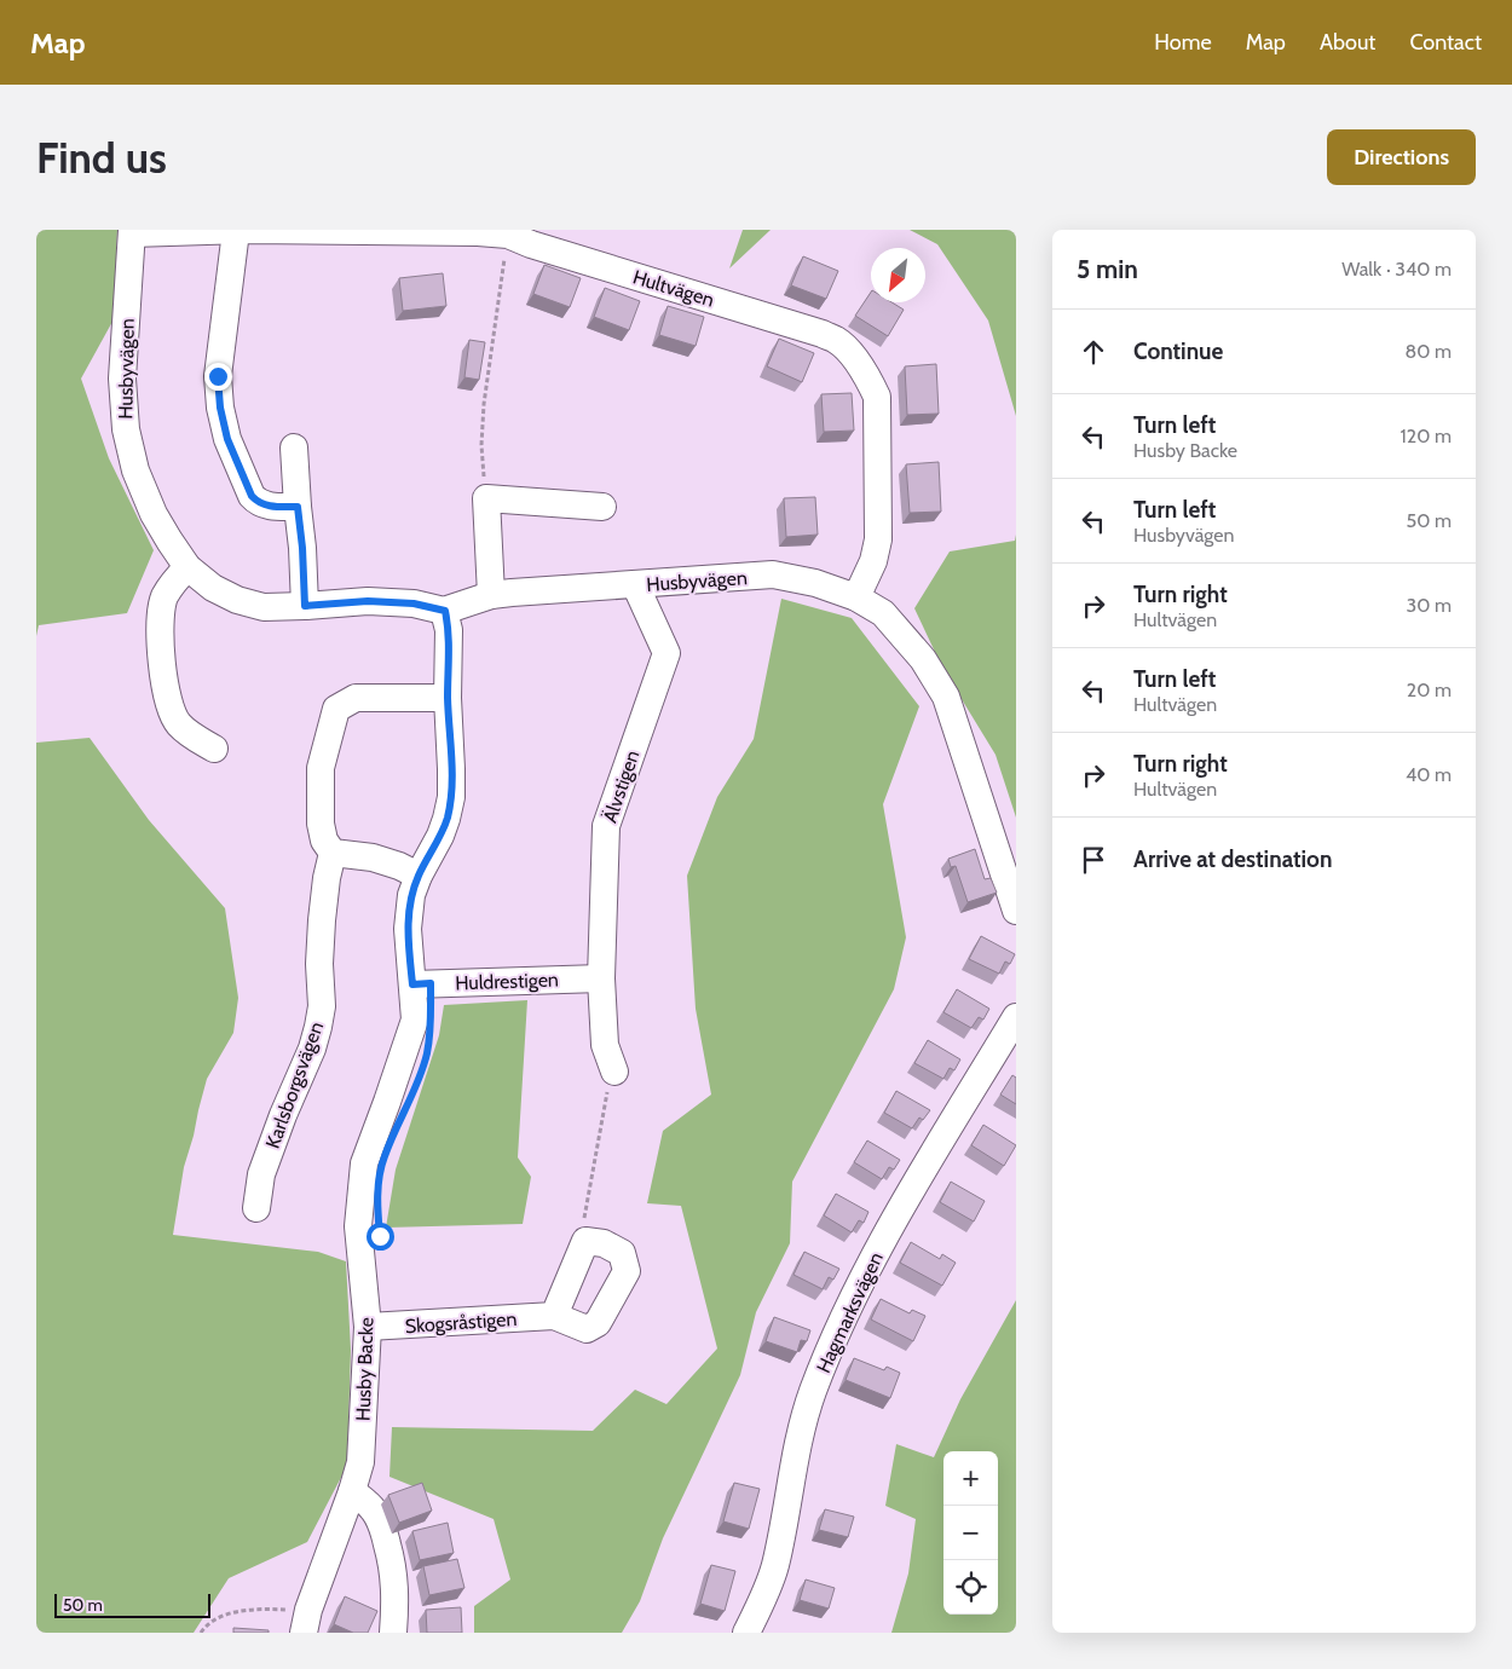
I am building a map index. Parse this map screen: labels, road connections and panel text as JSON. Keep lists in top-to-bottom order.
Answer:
{
  "streets": {
    "street": [
      "Hultvägen",
      "Husbyvägen",
      "Älvstigen",
      "Huldrestigen",
      "Karlsborgsvägen",
      "Hagmarksvägen",
      "Skogsråstigen",
      "Husby Backe"
    ]
  },
  "crossings": [
    ["Hultvägen", "Husbyvägen"],
    ["Husbyvägen", "Älvstigen"],
    ["Husbyvägen", "Husby Backe"],
    ["Älvstigen", "Huldrestigen"],
    ["Huldrestigen", "Husby Backe"],
    ["Skogsråstigen", "Husby Backe"]
  ],
  "scale_bar": "50 m",
  "north": "bottom left",
  "page": {
    "header": "Map",
    "nav": [
      "Home",
      "Map",
      "About",
      "Contact"
    ],
    "buttons": "Directions",
    "title": "Find us",
    "heading": ["5 min", "Walk · 340 m"],
    "list": [
      ["Continue", "80 m"],
      ["Turn left", "Husby Backe", "120 m"],
      ["Turn left", "Husbyvägen", "50 m"],
      ["Turn right", "Hultvägen", "30 m"],
      ["Turn left", "Hultvägen", "20 m"],
      ["Turn right", "Hultvägen", "40 m"],
      "Arrive at destination"
    ],
    "map_buttons": ["+", "−"],
    "scale": "50 m"
  }
}
